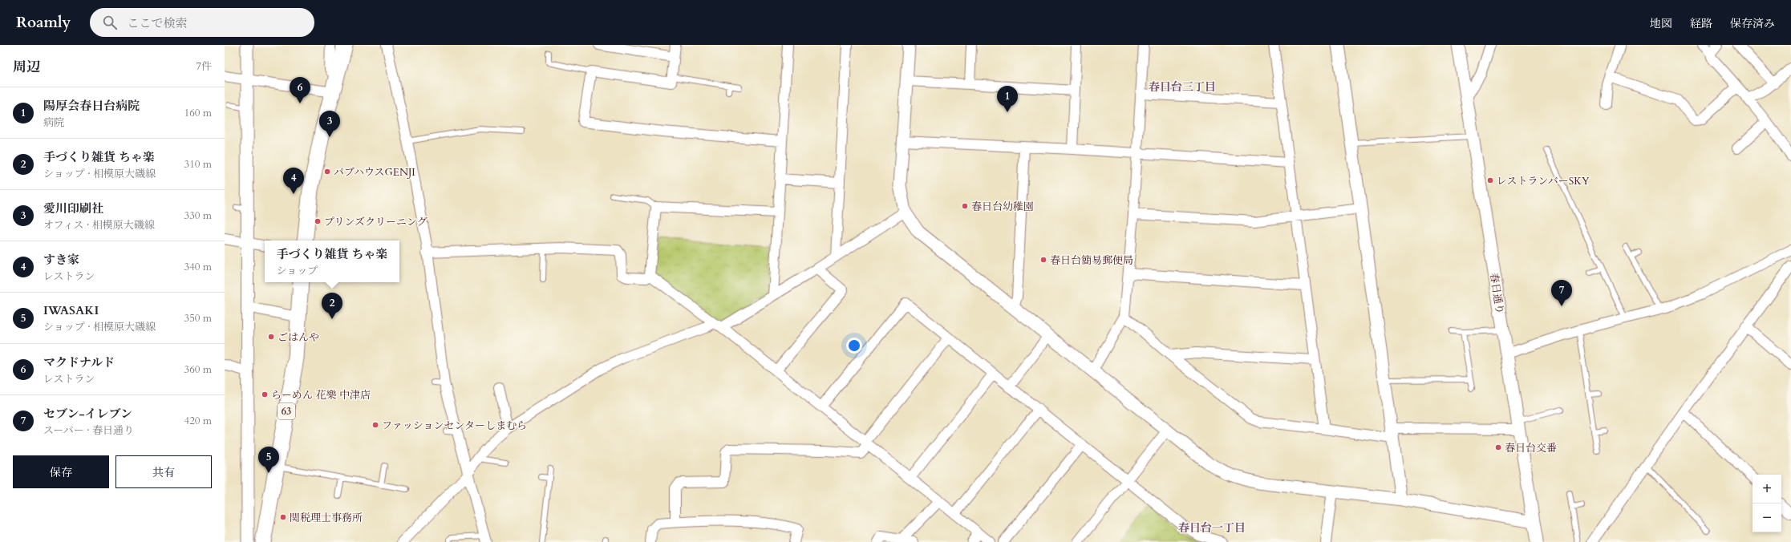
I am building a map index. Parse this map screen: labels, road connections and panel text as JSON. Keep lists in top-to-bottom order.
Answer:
{
  "streets": {
    "main road": ["63"],
    "street": ["春日通り"]
  },
  "districts": ["春日台三丁目", "春日台一丁目"],
  "places": [
    "パブハウスGENJI",
    "レストランバーSKY",
    "春日台幼稚園",
    "プリンズクリーニング",
    "春日台簡易郵便局",
    "ごはんや",
    "らーめん 花樂 中津店",
    "ファッションセンターしまむら",
    "春日台交番",
    "関税理士事務所"
  ],
  "page": {
    "header": "Roamly",
    "search": "ここで検索",
    "nav": ["地図", "経路", "保存済み"],
    "heading": ["周辺", "7件"],
    "pins": [
      "6",
      "1",
      "3",
      "4",
      "7",
      "2",
      "5"
    ],
    "list": [
      {
        "mark": "1",
        "name": "陽厚会春日台病院",
        "note": "病院",
        "value": "160 m"
      },
      {
        "mark": "2",
        "name": "手づくり雑貨 ちゃ楽",
        "note": "ショップ · 相模原大磯線",
        "value": "310 m"
      },
      {
        "mark": "3",
        "name": "愛川印刷社",
        "note": "オフィス · 相模原大磯線",
        "value": "330 m"
      },
      {
        "mark": "4",
        "name": "すき家",
        "note": "レストラン",
        "value": "340 m"
      },
      {
        "mark": "5",
        "name": "IWASAKI",
        "note": "ショップ · 相模原大磯線",
        "value": "350 m"
      },
      {
        "mark": "6",
        "name": "マクドナルド",
        "note": "レストラン",
        "value": "360 m"
      },
      {
        "mark": "7",
        "name": "セブン-イレブン",
        "note": "スーパー · 春日通り",
        "value": "420 m"
      }
    ],
    "popup": ["手づくり雑貨 ちゃ楽", "ショップ"],
    "buttons": ["保存", "共有"],
    "map_buttons": ["+", "−"]
  }
}
